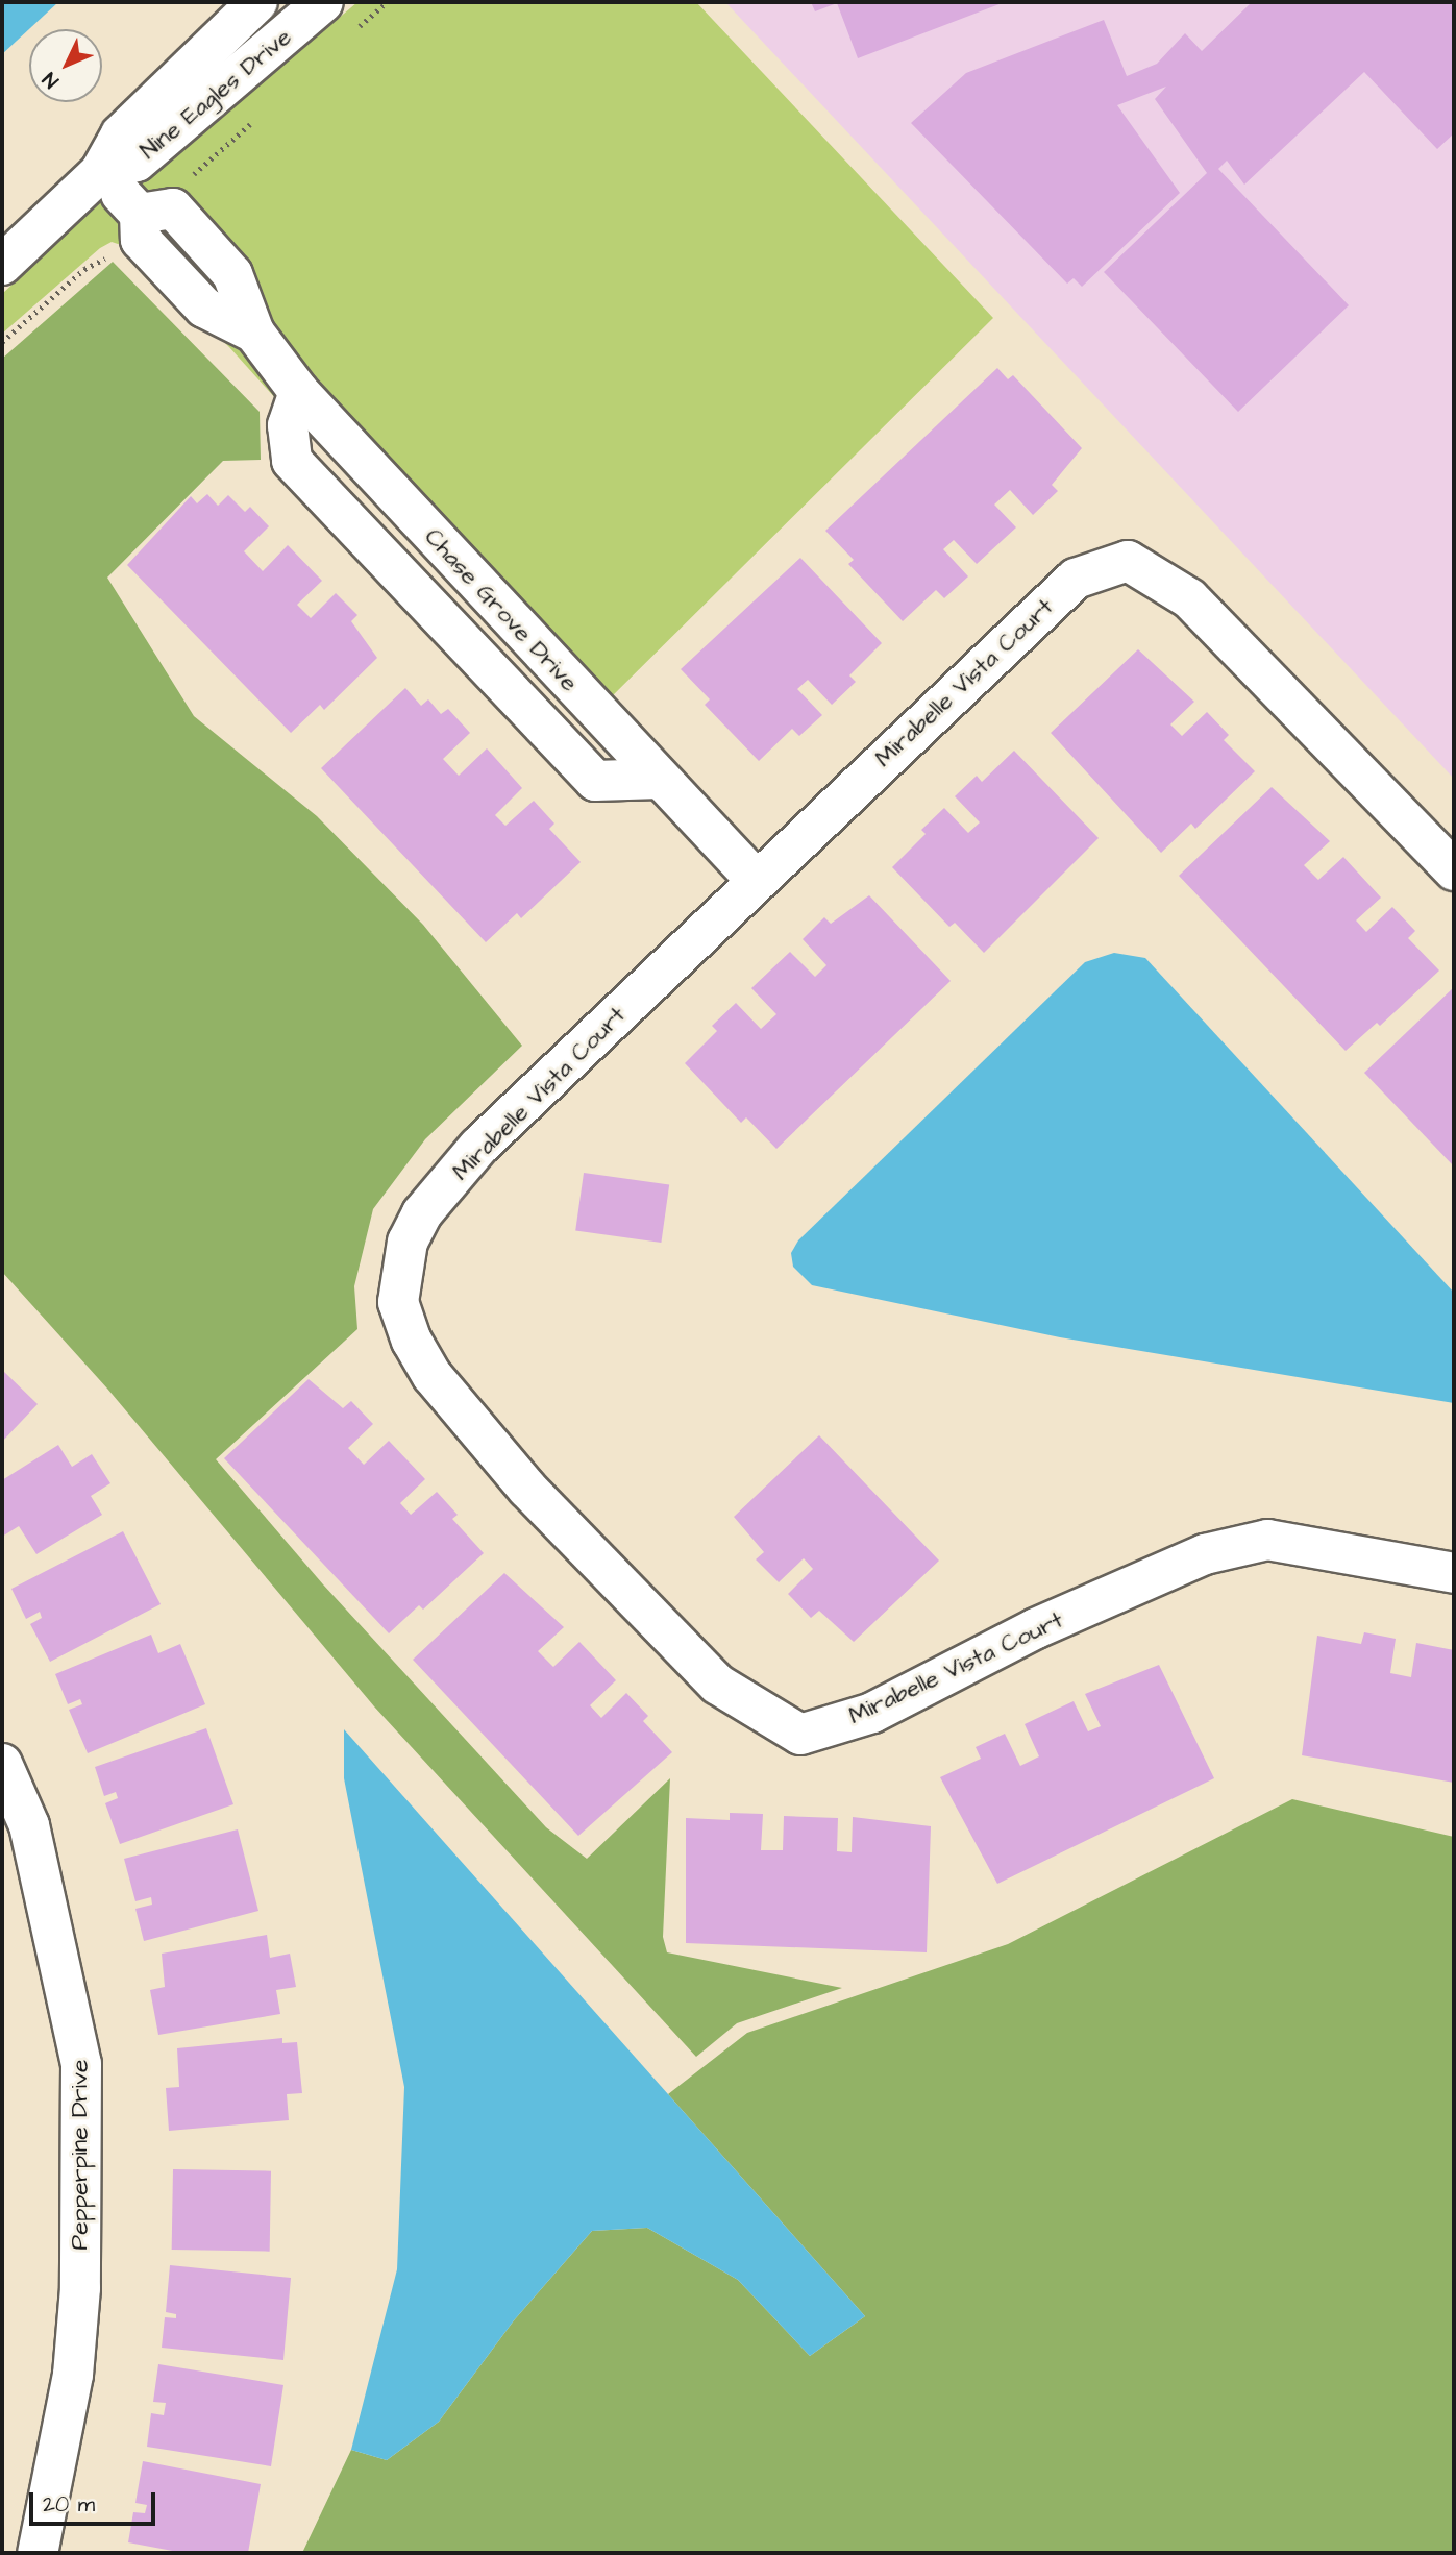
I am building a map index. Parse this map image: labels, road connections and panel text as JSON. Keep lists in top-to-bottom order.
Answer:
{
  "streets": {
    "street": ["Nine Eagles Drive", "Mirabelle Vista Court", "Pepperpine Drive"]
  },
  "scale_bar": "20 m",
  "north": "bottom left"
}
